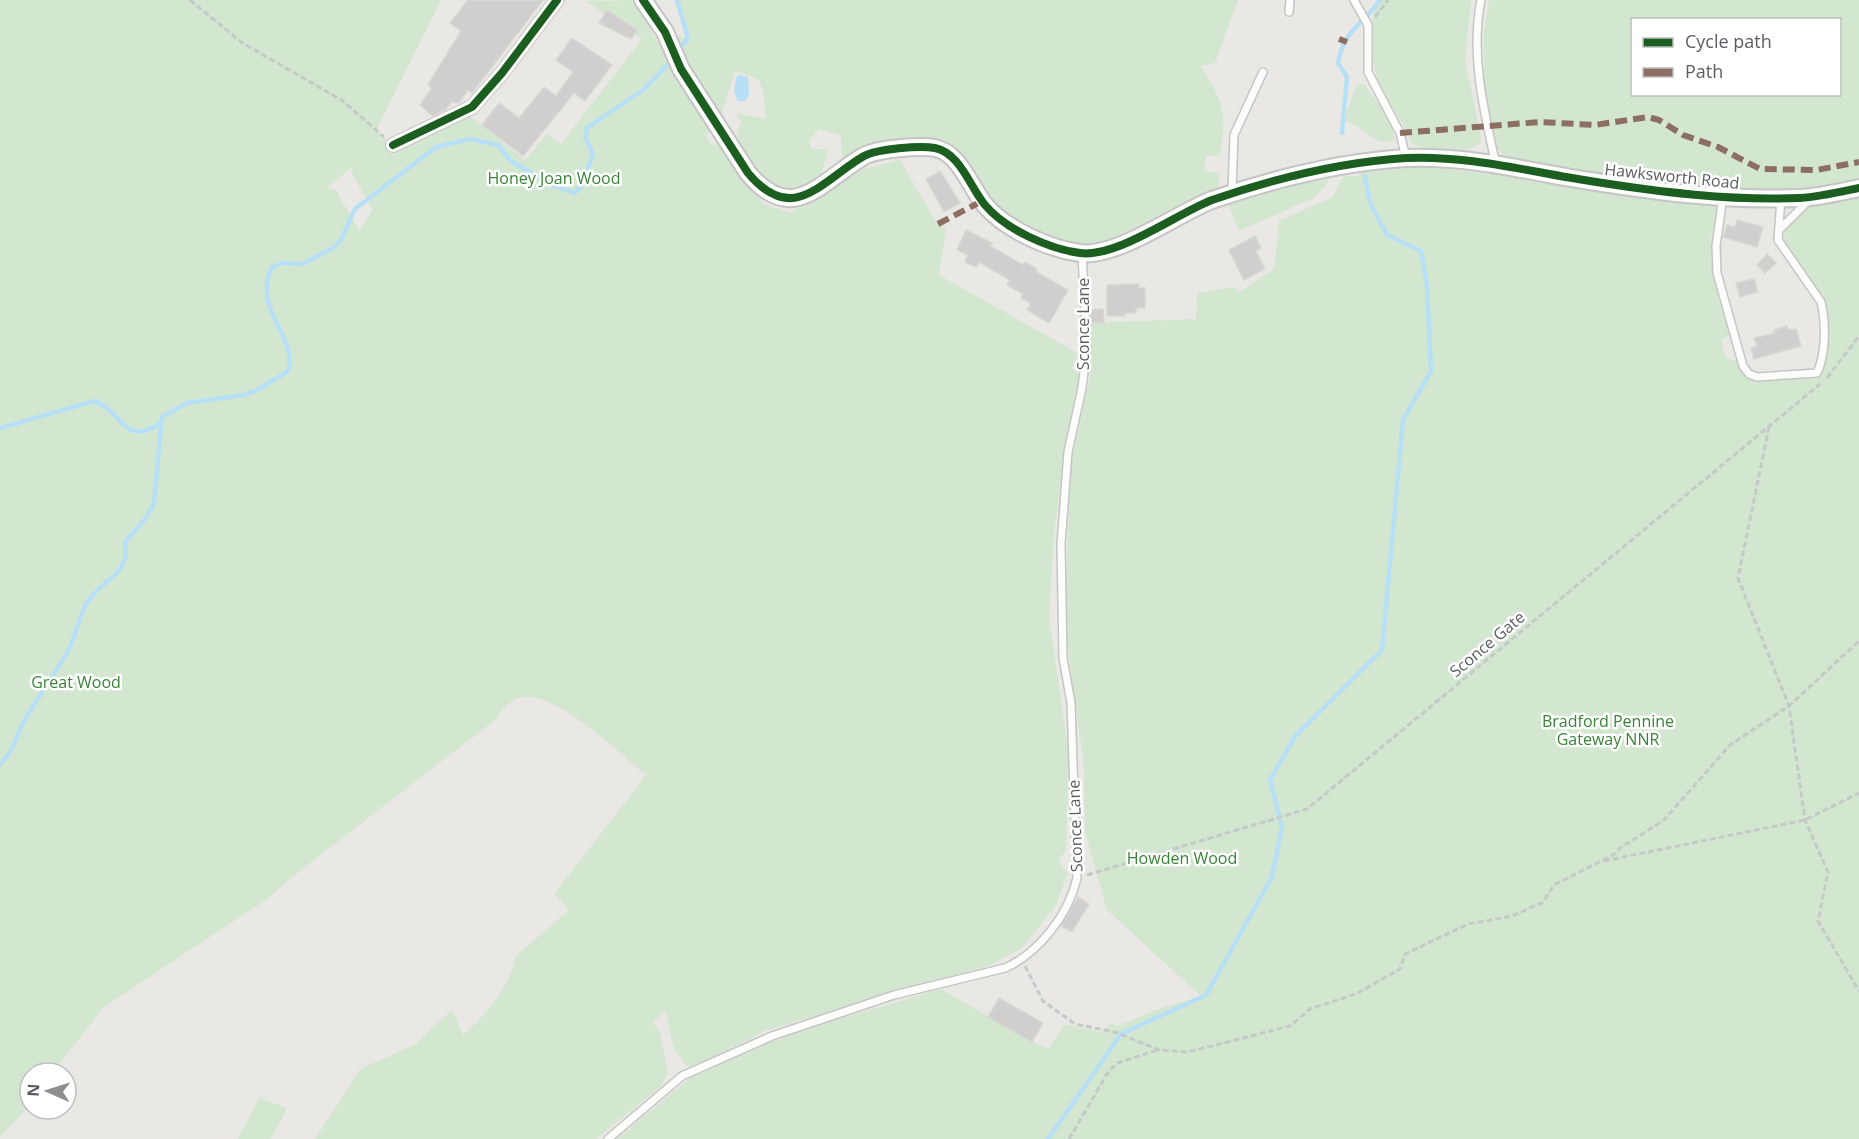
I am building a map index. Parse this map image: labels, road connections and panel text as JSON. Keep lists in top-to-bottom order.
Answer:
{
  "streets": {
    "street": ["Hawksworth Road"],
    "lane": ["Sconce Lane"],
    "path": ["Sconce Gate"]
  },
  "crossings": [
    ["Hawksworth Road", "Sconce Lane"],
    ["Sconce Lane", "Sconce Gate"]
  ],
  "parks": [
    "Honey Joan Wood",
    "Great Wood",
    "Bradford Pennine Gateway NNR",
    "Howden Wood"
  ],
  "legend": ["Cycle path", "Path"],
  "north": "left"
}
